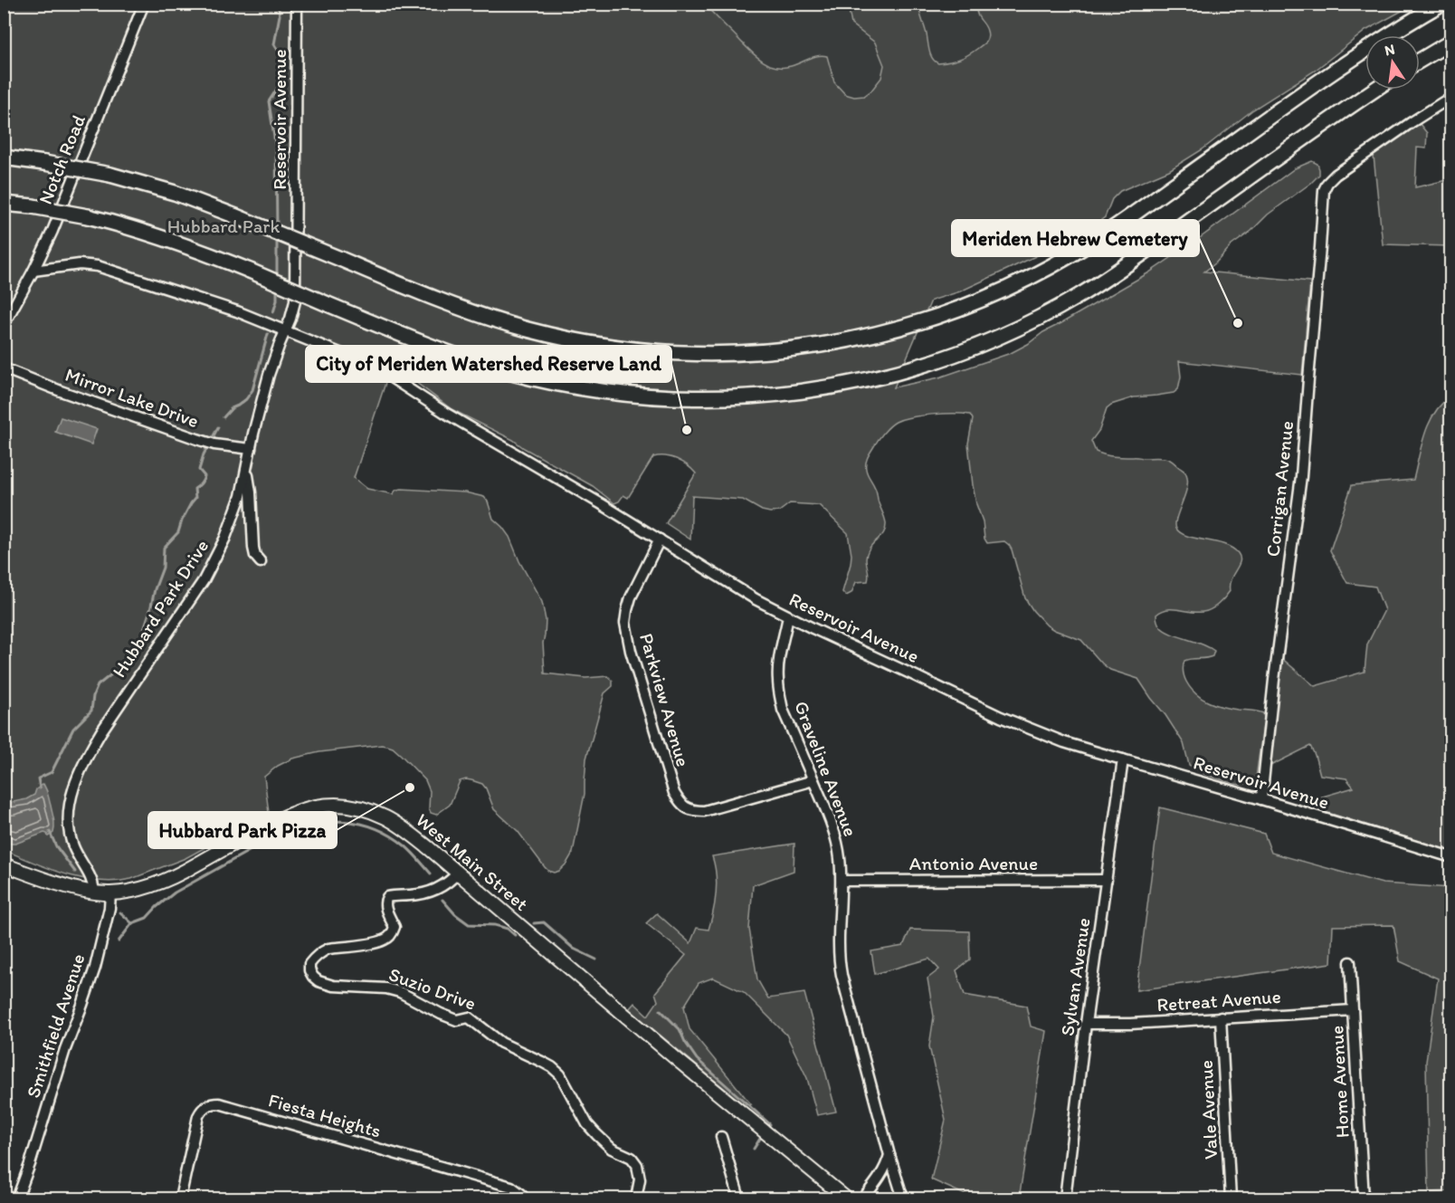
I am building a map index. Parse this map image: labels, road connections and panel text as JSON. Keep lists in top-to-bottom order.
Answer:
{
  "streets": {
    "main road": ["West Main Street"],
    "street": [
      "Reservoir Avenue",
      "Notch Road",
      "Mirror Lake Drive",
      "Corrigan Avenue",
      "Hubbard Park Drive",
      "Parkview Avenue",
      "Graveline Avenue",
      "Antonio Avenue",
      "Sylvan Avenue",
      "Suzio Drive",
      "Retreat Avenue",
      "Smithfield Avenue",
      "Home Avenue",
      "Vale Avenue",
      "Fiesta Heights"
    ]
  },
  "crossings": [
    ["Reservoir Avenue", "Notch Road"],
    ["Reservoir Avenue", "Corrigan Avenue"],
    ["Reservoir Avenue", "Hubbard Park Drive"],
    ["Reservoir Avenue", "Parkview Avenue"],
    ["Reservoir Avenue", "Graveline Avenue"],
    ["Reservoir Avenue", "Sylvan Avenue"],
    ["Mirror Lake Drive", "Hubbard Park Drive"],
    ["Hubbard Park Drive", "West Main Street"],
    ["Parkview Avenue", "Graveline Avenue"],
    ["Graveline Avenue", "Antonio Avenue"],
    ["West Main Street", "Suzio Drive"],
    ["West Main Street", "Smithfield Avenue"],
    ["Antonio Avenue", "Sylvan Avenue"],
    ["Sylvan Avenue", "Retreat Avenue"],
    ["Retreat Avenue", "Home Avenue"],
    ["Retreat Avenue", "Vale Avenue"]
  ],
  "parks": ["Hubbard Park"],
  "places": ["Meriden Hebrew Cemetery", "City of Meriden Watershed Reserve Land", "Hubbard Park Pizza"],
  "north": "top"
}
